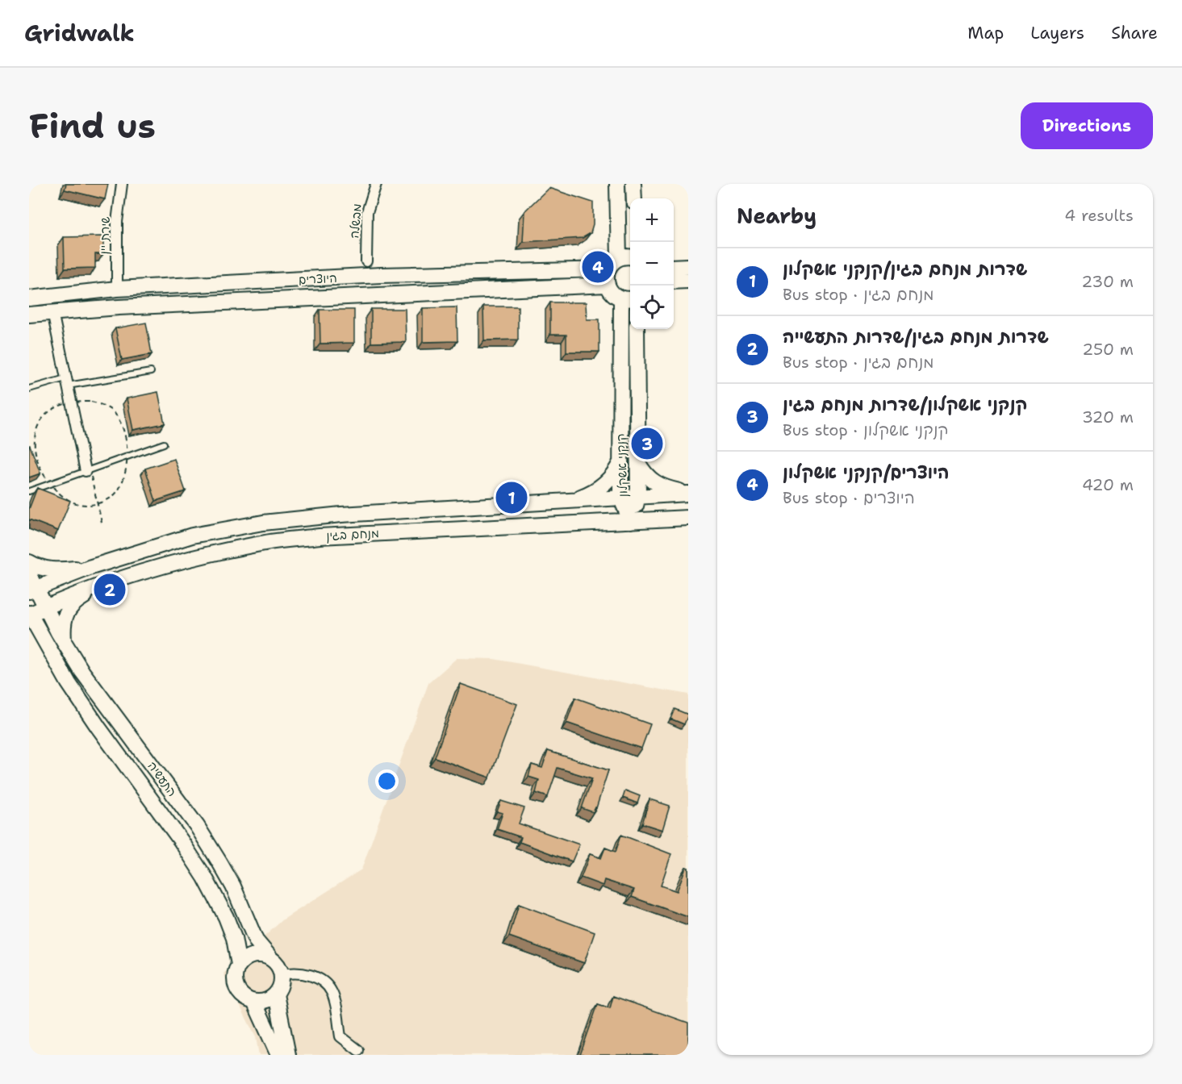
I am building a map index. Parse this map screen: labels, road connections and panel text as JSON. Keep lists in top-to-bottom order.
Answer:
{
  "streets": {
    "street": [
      "מבשלה",
      "שירת יין",
      "היוצרים",
      "קנקני אשקלון",
      "מנחם בגין",
      "התעשיה"
    ]
  },
  "crossings": [
    ["שירת יין", "היוצרים"],
    ["קנקני אשקלון", "מנחם בגין"],
    ["מנחם בגין", "התעשיה"]
  ],
  "page": {
    "header": "Gridwalk",
    "nav": ["Map", "Layers", "Share"],
    "buttons": "Directions",
    "title": "Find us",
    "heading": ["Nearby", "4 results"],
    "map_buttons": ["+", "−"],
    "list": [
      {
        "mark": "1",
        "name": "שדרות מנחם בגין/קנקני אשקלון",
        "note": "Bus stop · מנחם בגין",
        "value": "230 m"
      },
      {
        "mark": "2",
        "name": "שדרות מנחם בגין/שדרות התעשייה",
        "note": "Bus stop · מנחם בגין",
        "value": "250 m"
      },
      {
        "mark": "3",
        "name": "קנקני אשקלון/שדרות מנחם בגין",
        "note": "Bus stop · קנקני אשקלון",
        "value": "320 m"
      },
      {
        "mark": "4",
        "name": "היוצרים/קנקני אשקלון",
        "note": "Bus stop · היוצרים",
        "value": "420 m"
      }
    ],
    "pins": [
      "4",
      "3",
      "1",
      "2"
    ]
  }
}
